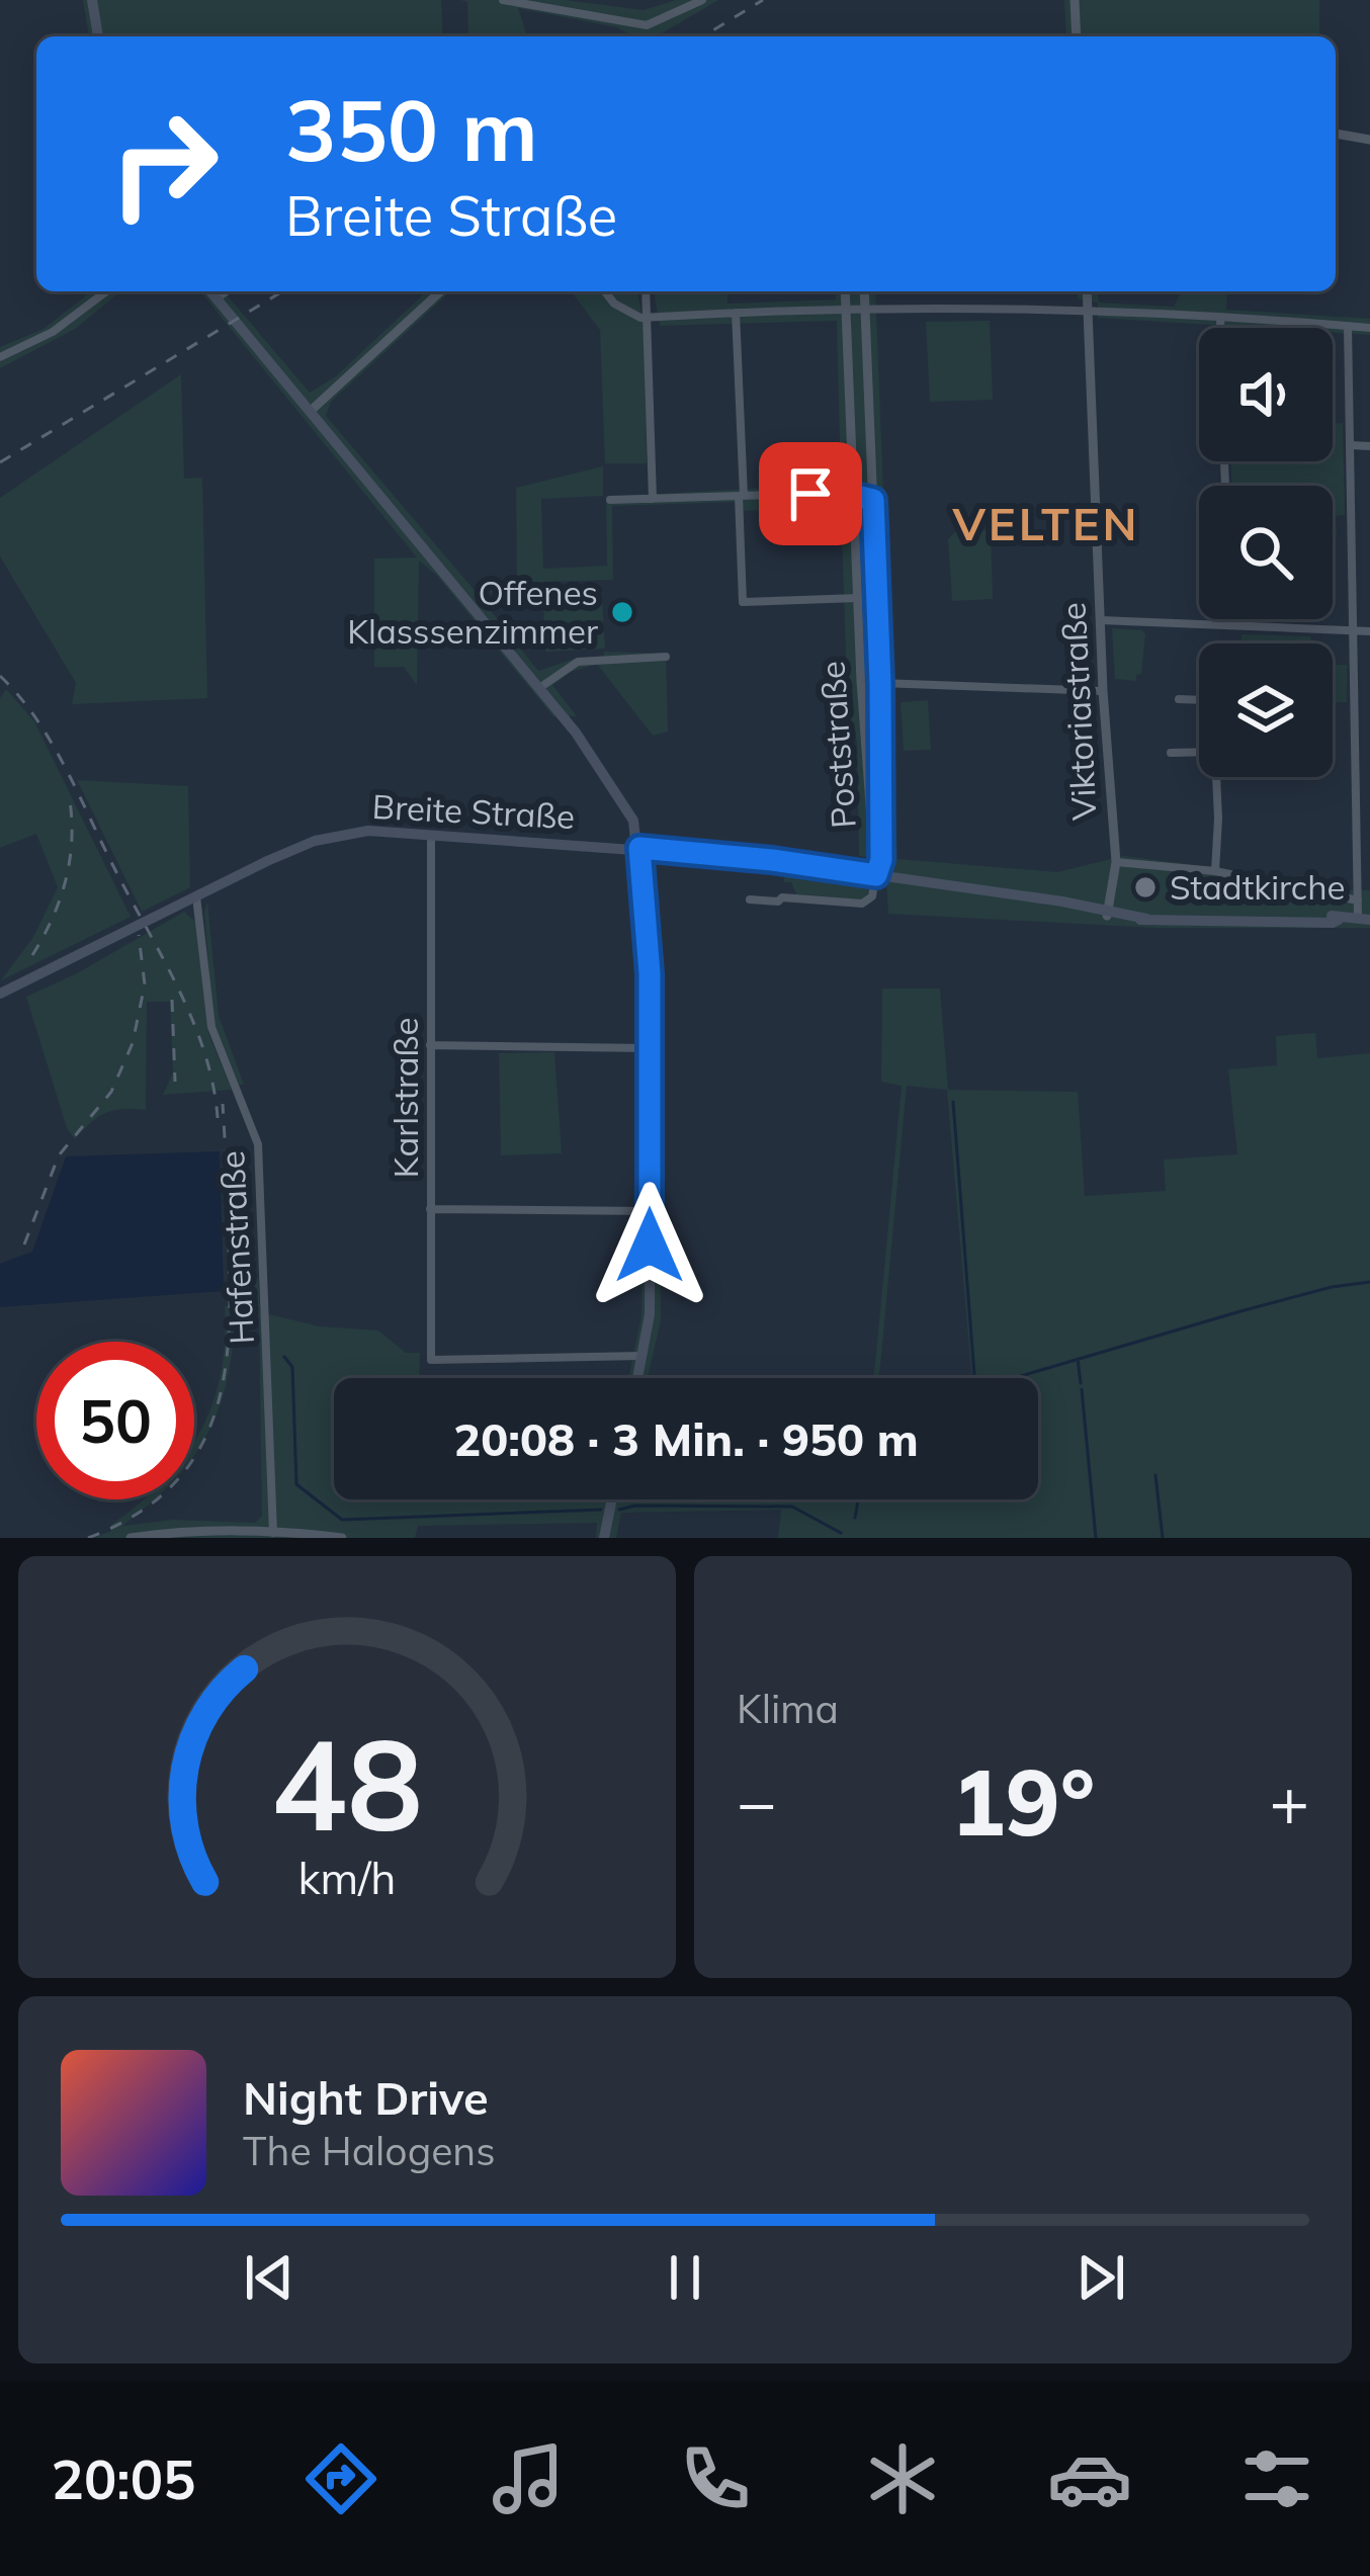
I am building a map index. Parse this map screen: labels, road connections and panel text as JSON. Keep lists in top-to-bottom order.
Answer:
{
  "streets": {
    "main road": ["Breite Straße"],
    "street": [
      "Viktoriastraße",
      "Poststraße",
      "Karlstraße",
      "Hafenstraße"
    ]
  },
  "crossings": [
    ["Viktoriastraße", "Breite Straße"],
    ["Poststraße", "Breite Straße"],
    ["Breite Straße", "Karlstraße"],
    ["Breite Straße", "Hafenstraße"]
  ],
  "districts": ["VELTEN"],
  "places": ["Offenes Klasssenzimmer", "Stadtkirche"],
  "page": {
    "turn": ["350 m", "Breite Straße"],
    "limit": "50",
    "trip": "20:08 · 3 Min. · 950 m",
    "tile": "Klima",
    "heat": ["−", "19°", "+"],
    "song": ["Night Drive", "The Halogens"],
    "tabs": "20:05",
    "gauge": ["48", "km/h"]
  }
}
